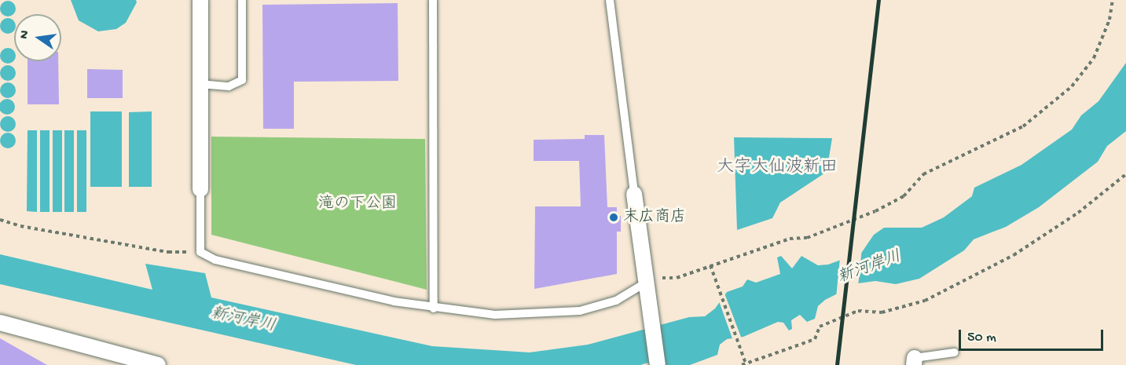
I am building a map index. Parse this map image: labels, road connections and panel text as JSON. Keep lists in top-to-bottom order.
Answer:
{
  "districts": ["大字大仙波新田"],
  "water": ["新河岸川"],
  "parks": ["滝の下公園"],
  "places": ["末広商店"],
  "scale_bar": "50 m",
  "north": "left"
}
